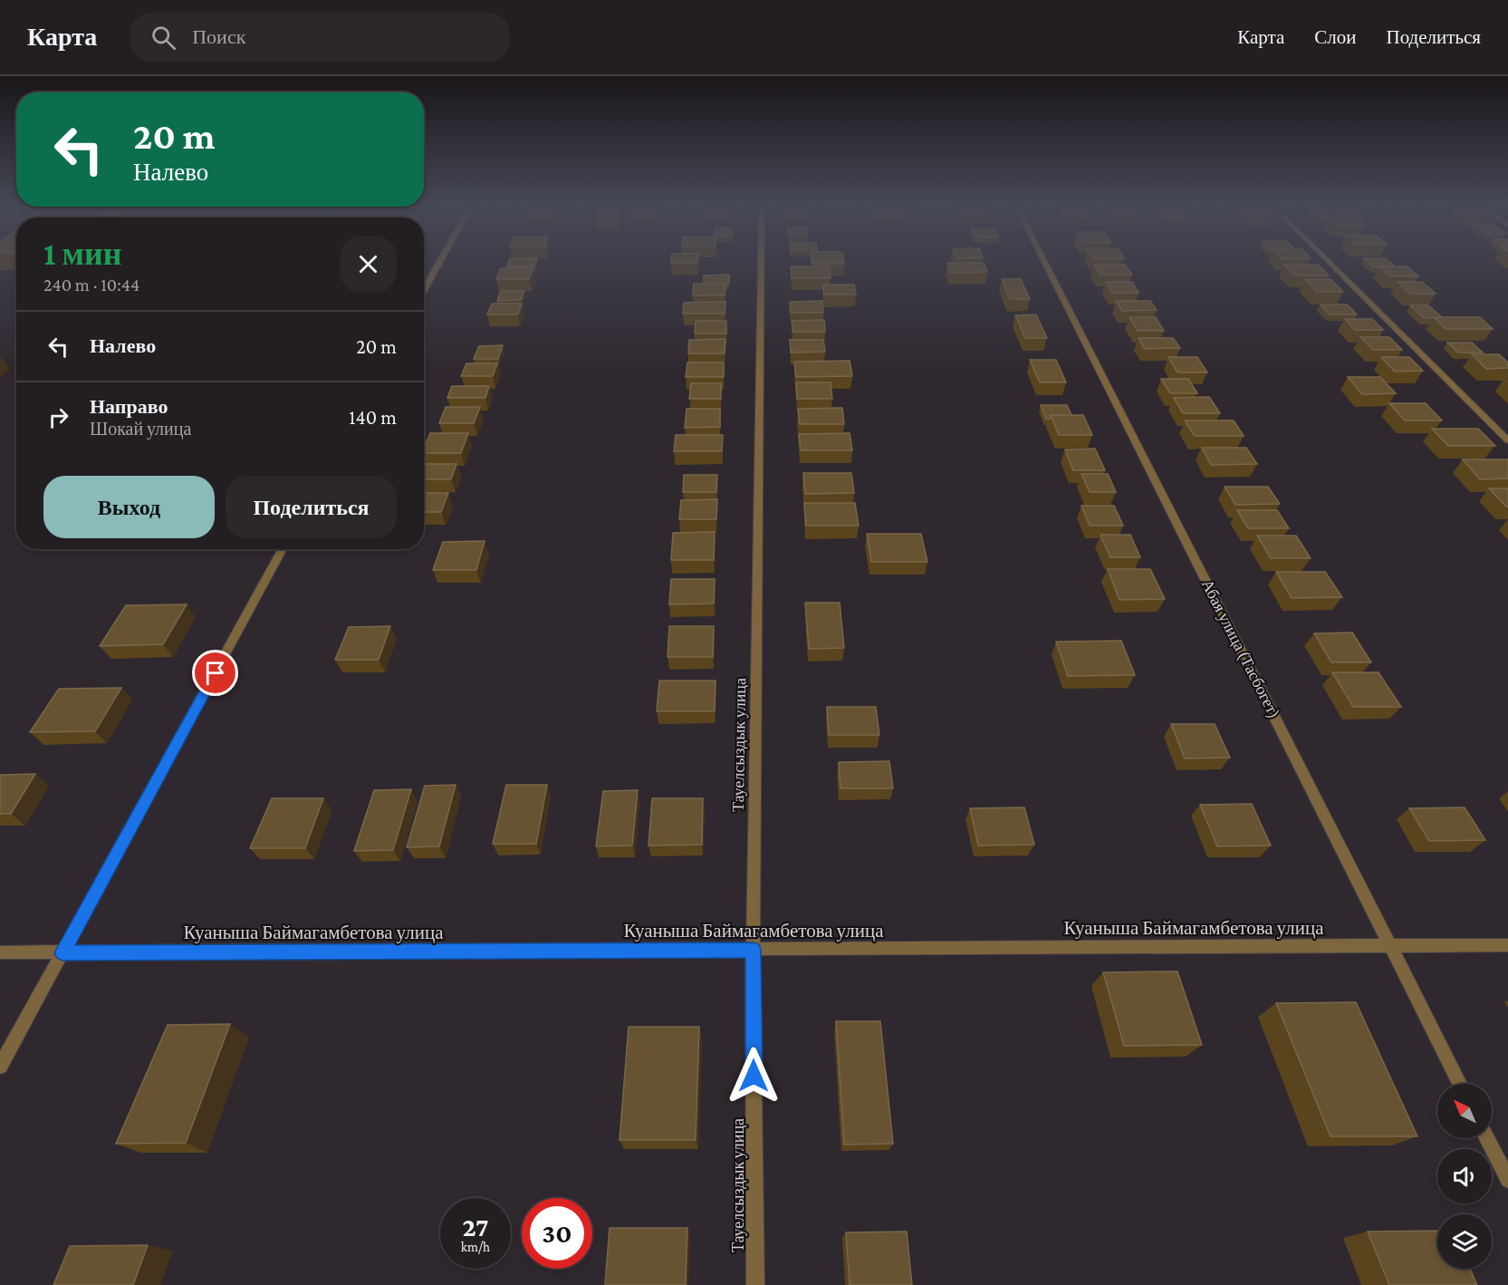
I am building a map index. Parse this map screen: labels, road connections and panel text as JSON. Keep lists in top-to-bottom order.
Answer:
{
  "streets": {
    "street": ["Абая улица (Тасбогет)", "Тауелсыздык улица", "Куаныша Баймагамбетова улица"]
  },
  "crossings": [
    ["Абая улица (Тасбогет)", "Куаныша Баймагамбетова улица"],
    ["Тауелсыздык улица", "Куаныша Баймагамбетова улица"]
  ],
  "north": "top left",
  "page": {
    "header": "Карта",
    "search": "Поиск",
    "nav": ["Карта", "Слои", "Поделиться"],
    "turn": ["20 m", "Налево"],
    "heading": ["1 мин", "240 m · 10:44"],
    "list": [
      {
        "name": "Налево",
        "value": "20 m"
      },
      {
        "name": "Направо",
        "note": "Шокай улица",
        "value": "140 m"
      }
    ],
    "buttons": ["Выход", "Поделиться"],
    "speed": "27 km/h",
    "limit": "30"
  }
}
